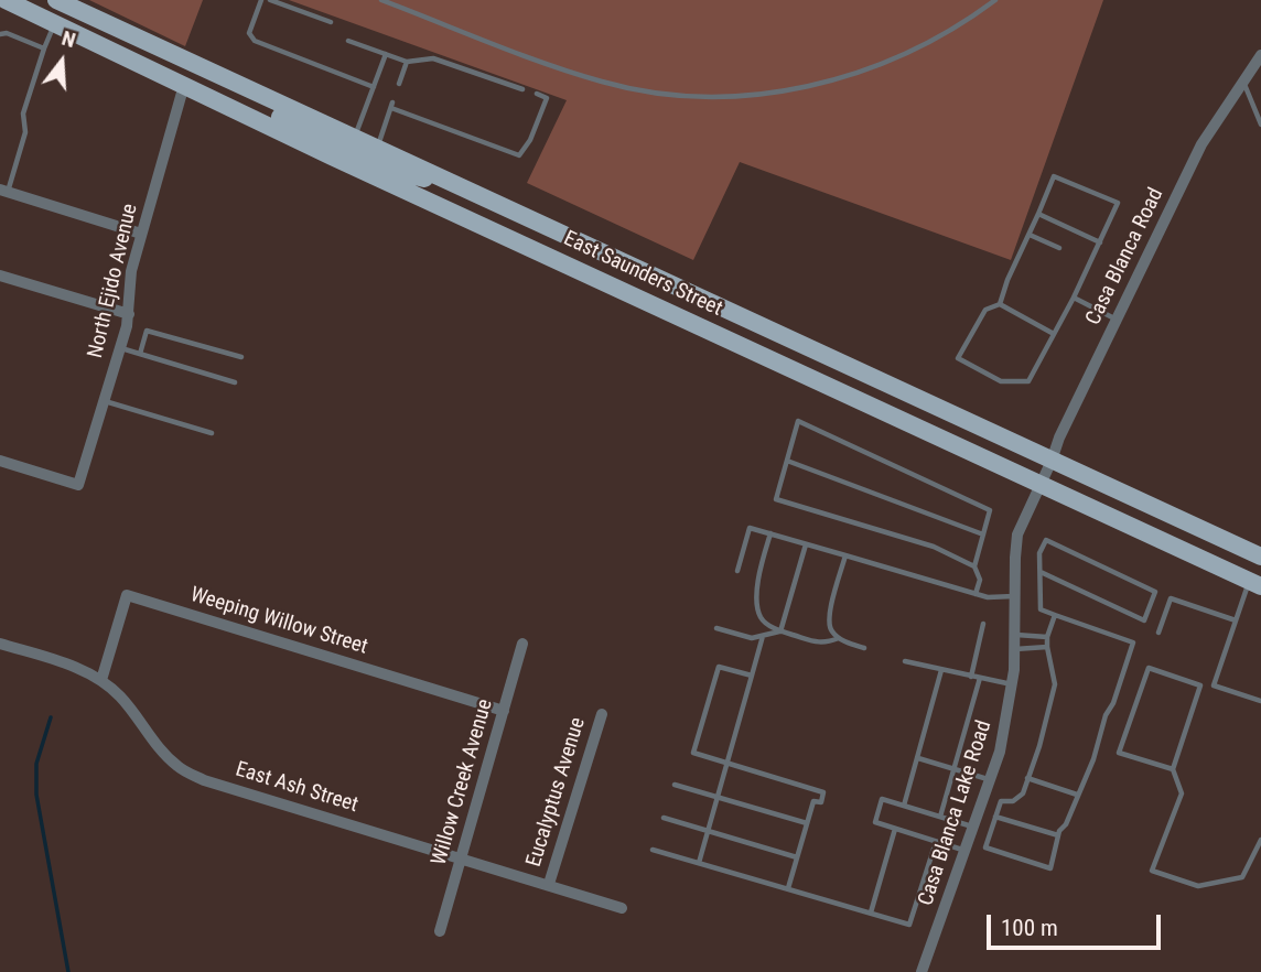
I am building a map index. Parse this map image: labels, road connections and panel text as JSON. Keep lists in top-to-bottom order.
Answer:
{
  "streets": {
    "main road": ["East Saunders Street"],
    "street": [
      "Casa Blanca Road",
      "North Ejido Avenue",
      "Weeping Willow Street",
      "Willow Creek Avenue",
      "East Ash Street",
      "Eucalyptus Avenue",
      "Casa Blanca Lake Road"
    ]
  },
  "crossings": [
    ["Casa Blanca Road", "East Saunders Street"],
    ["Casa Blanca Road", "Casa Blanca Lake Road"],
    ["East Saunders Street", "North Ejido Avenue"],
    ["East Saunders Street", "Casa Blanca Lake Road"],
    ["Weeping Willow Street", "Willow Creek Avenue"],
    ["Weeping Willow Street", "East Ash Street"],
    ["Willow Creek Avenue", "East Ash Street"],
    ["East Ash Street", "Eucalyptus Avenue"]
  ],
  "scale_bar": "100 m",
  "north": "top"
}
